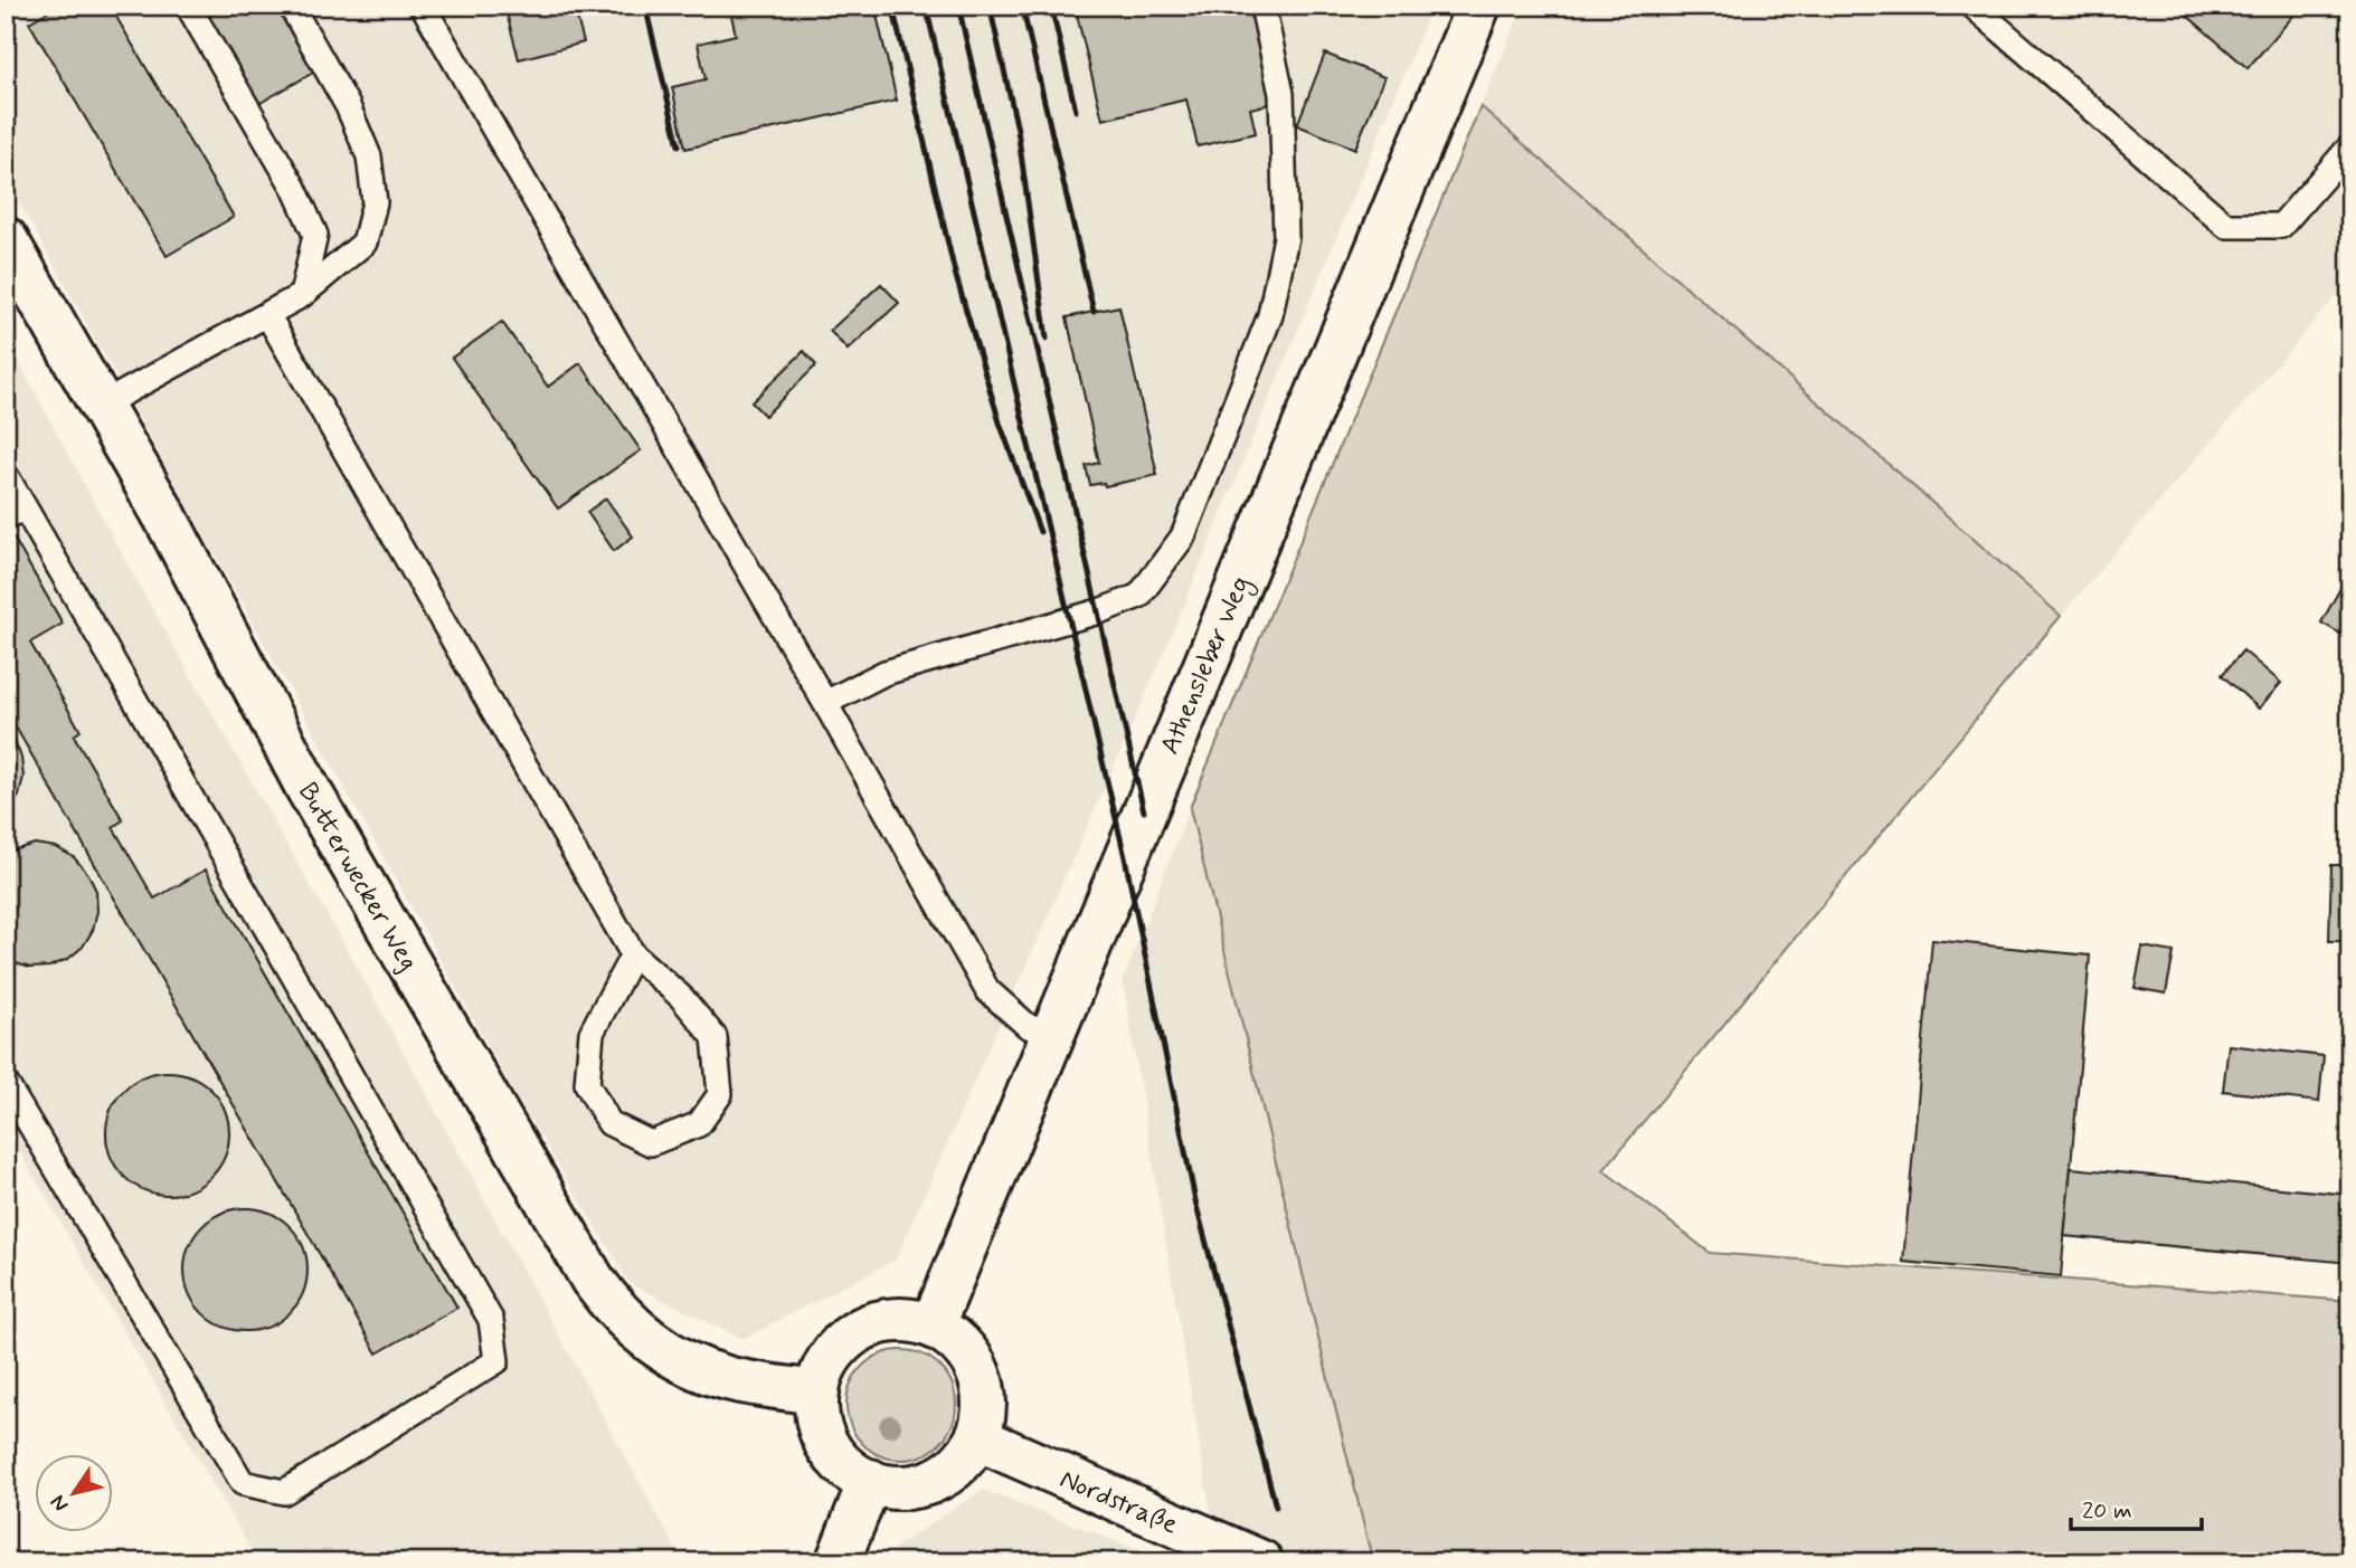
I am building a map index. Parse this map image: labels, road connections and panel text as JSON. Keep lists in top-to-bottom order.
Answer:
{
  "streets": {
    "main road": ["Athensleber Weg", "Butterwecker Weg", "Nordstraße"]
  },
  "crossings": [
    ["Athensleber Weg", "Butterwecker Weg"],
    ["Athensleber Weg", "Nordstraße"],
    ["Butterwecker Weg", "Nordstraße"]
  ],
  "scale_bar": "20 m",
  "north": "bottom left"
}
